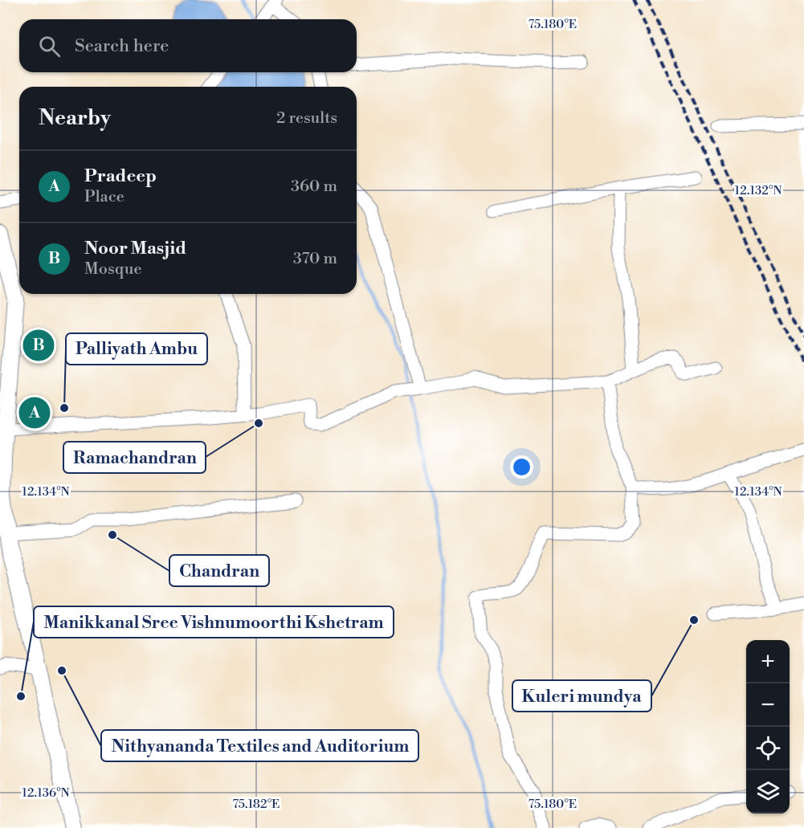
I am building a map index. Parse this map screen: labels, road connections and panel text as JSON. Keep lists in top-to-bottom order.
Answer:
{
  "places": [
    "Palliyath Ambu",
    "Ramachandran",
    "Chandran",
    "Kuleri mundya",
    "Nithyananda Textiles and Auditorium",
    "Manikkanal Sree Vishnumoorthi Kshetram"
  ],
  "page": {
    "search": "Search here",
    "heading": ["Nearby", "2 results"],
    "list": [
      {
        "mark": "A",
        "name": "Pradeep",
        "note": "Place",
        "value": "360 m"
      },
      {
        "mark": "B",
        "name": "Noor Masjid",
        "note": "Mosque",
        "value": "370 m"
      }
    ],
    "pins": ["B", "A"],
    "map_buttons": ["+", "−"]
  },
  "coordinates": [
    "75.180°E",
    "12.132°N",
    "12.134°N",
    "12.136°N",
    "75.182°E"
  ]
}
